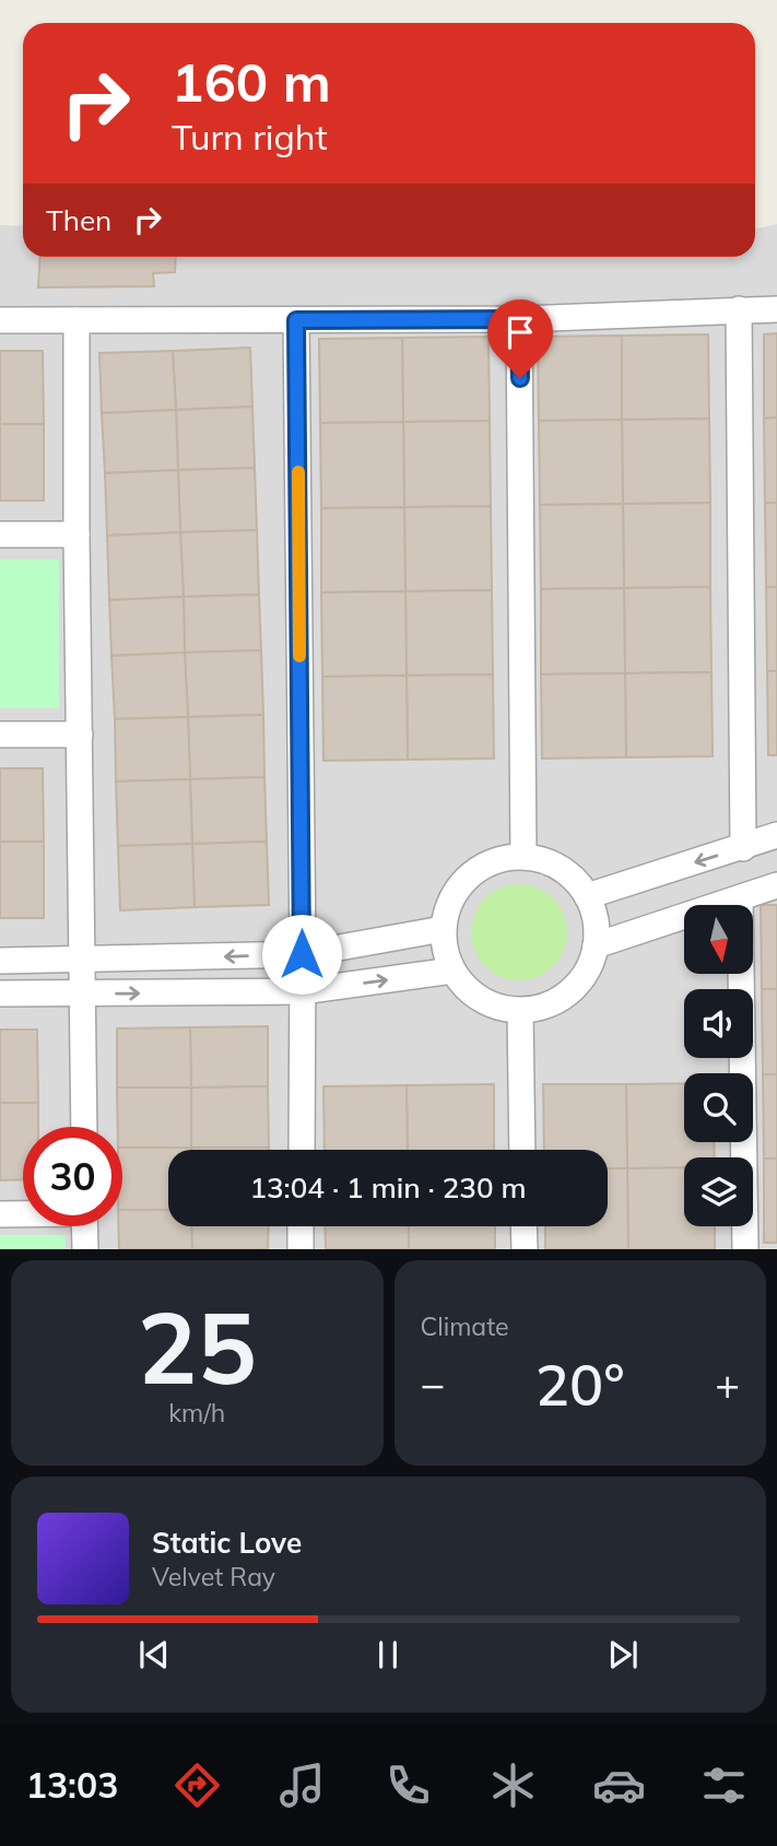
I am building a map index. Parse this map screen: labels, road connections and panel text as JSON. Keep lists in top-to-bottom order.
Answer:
{
  "north": "bottom",
  "page": {
    "turn": ["160 m", "Turn right"],
    "then": "Then",
    "limit": "30",
    "trip": "13:04 · 1 min · 230 m",
    "tile": [
      ["25", "km/h"],
      "Climate"
    ],
    "heat": ["−", "20°", "+"],
    "song": ["Static Love", "Velvet Ray"],
    "tabs": "13:03"
  }
}
